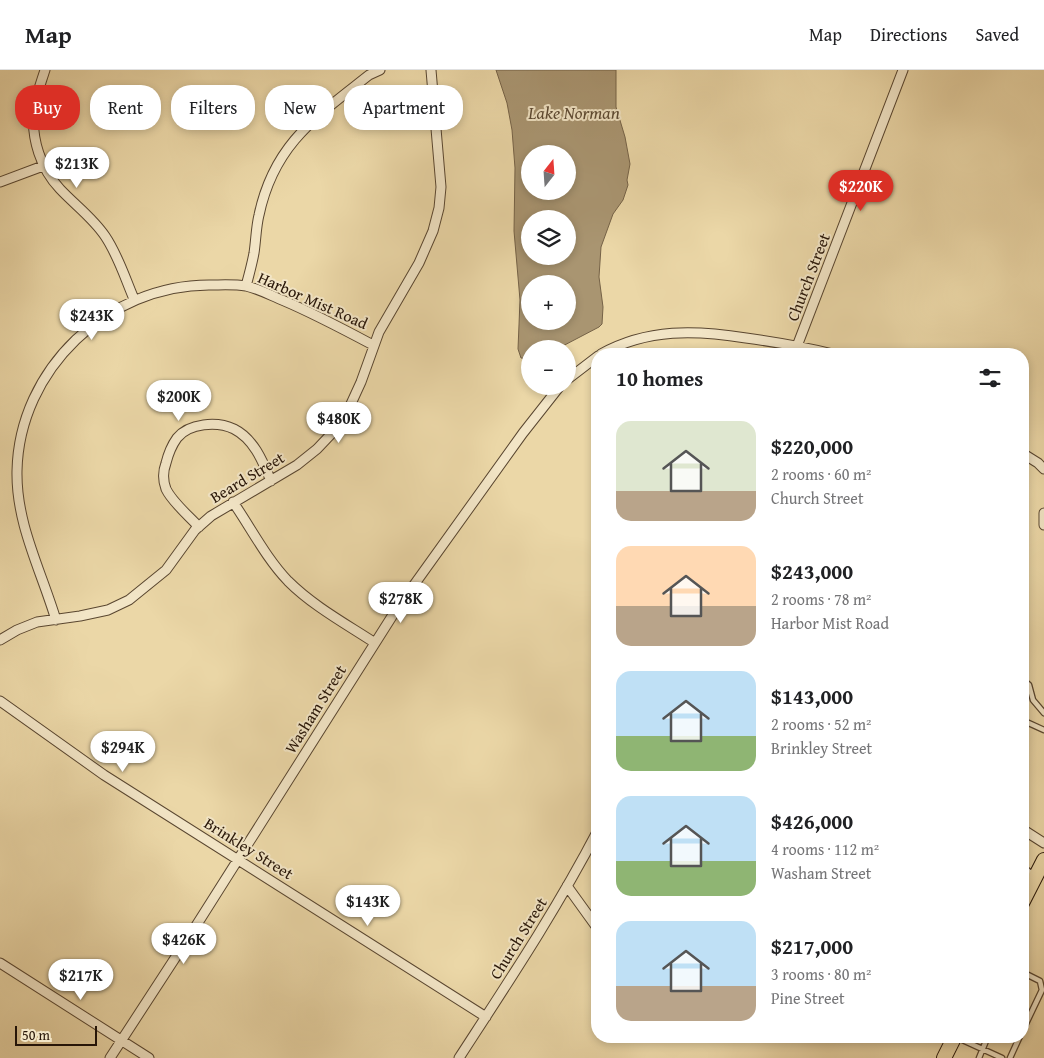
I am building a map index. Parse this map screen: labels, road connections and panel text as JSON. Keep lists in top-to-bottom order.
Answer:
{
  "streets": {
    "street": [
      "Church Street",
      "Harbor Mist Road",
      "Beard Street",
      "Washam Street",
      "Brinkley Street"
    ]
  },
  "crossings": [
    ["Church Street", "Brinkley Street"],
    ["Harbor Mist Road", "Beard Street"],
    ["Washam Street", "Brinkley Street"]
  ],
  "water": ["Lake Norman"],
  "scale_bar": "50 m",
  "north": "top",
  "page": {
    "header": "Map",
    "nav": ["Map", "Directions", "Saved"],
    "chip": [
      "Buy",
      "Rent",
      "Filters",
      "New",
      "Apartment"
    ],
    "map_buttons": ["+", "−"],
    "price": [
      "$213K",
      "$220K",
      "$243K",
      "$200K",
      "$480K",
      "$278K",
      "$294K",
      "$143K",
      "$426K",
      "$217K"
    ],
    "heading": "10 homes",
    "list": [
      {
        "name": "$220,000",
        "note": "2 rooms · 60 m² · Church Street"
      },
      {
        "name": "$243,000",
        "note": "2 rooms · 78 m² · Harbor Mist Road"
      },
      {
        "name": "$143,000",
        "note": "2 rooms · 52 m² · Brinkley Street"
      },
      {
        "name": "$426,000",
        "note": "4 rooms · 112 m² · Washam Street"
      },
      {
        "name": "$217,000",
        "note": "3 rooms · 80 m² · Pine Street"
      }
    ],
    "scale": "50 m"
  }
}
